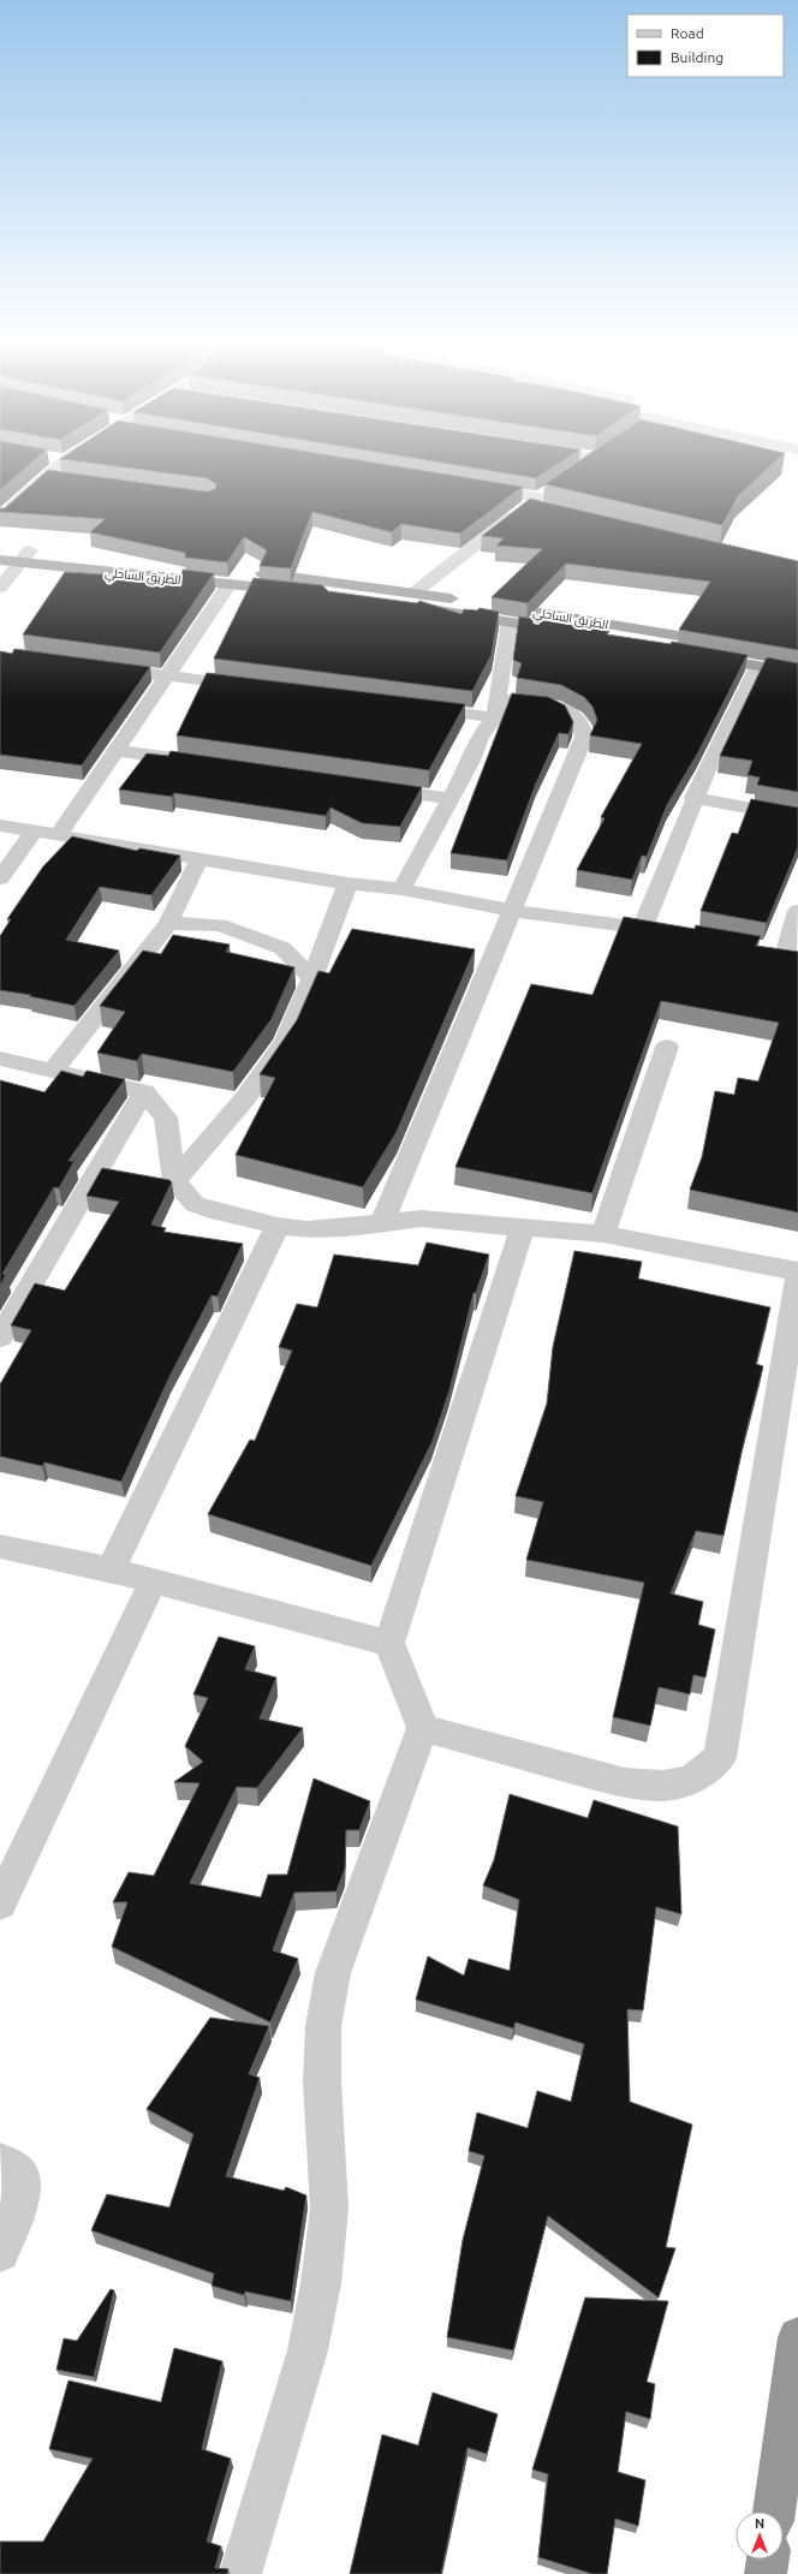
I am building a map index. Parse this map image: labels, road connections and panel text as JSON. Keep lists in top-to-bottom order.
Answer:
{
  "streets": {
    "highway": ["الطريق الساحلي"]
  },
  "legend": ["Road", "Building"],
  "north": "top"
}
